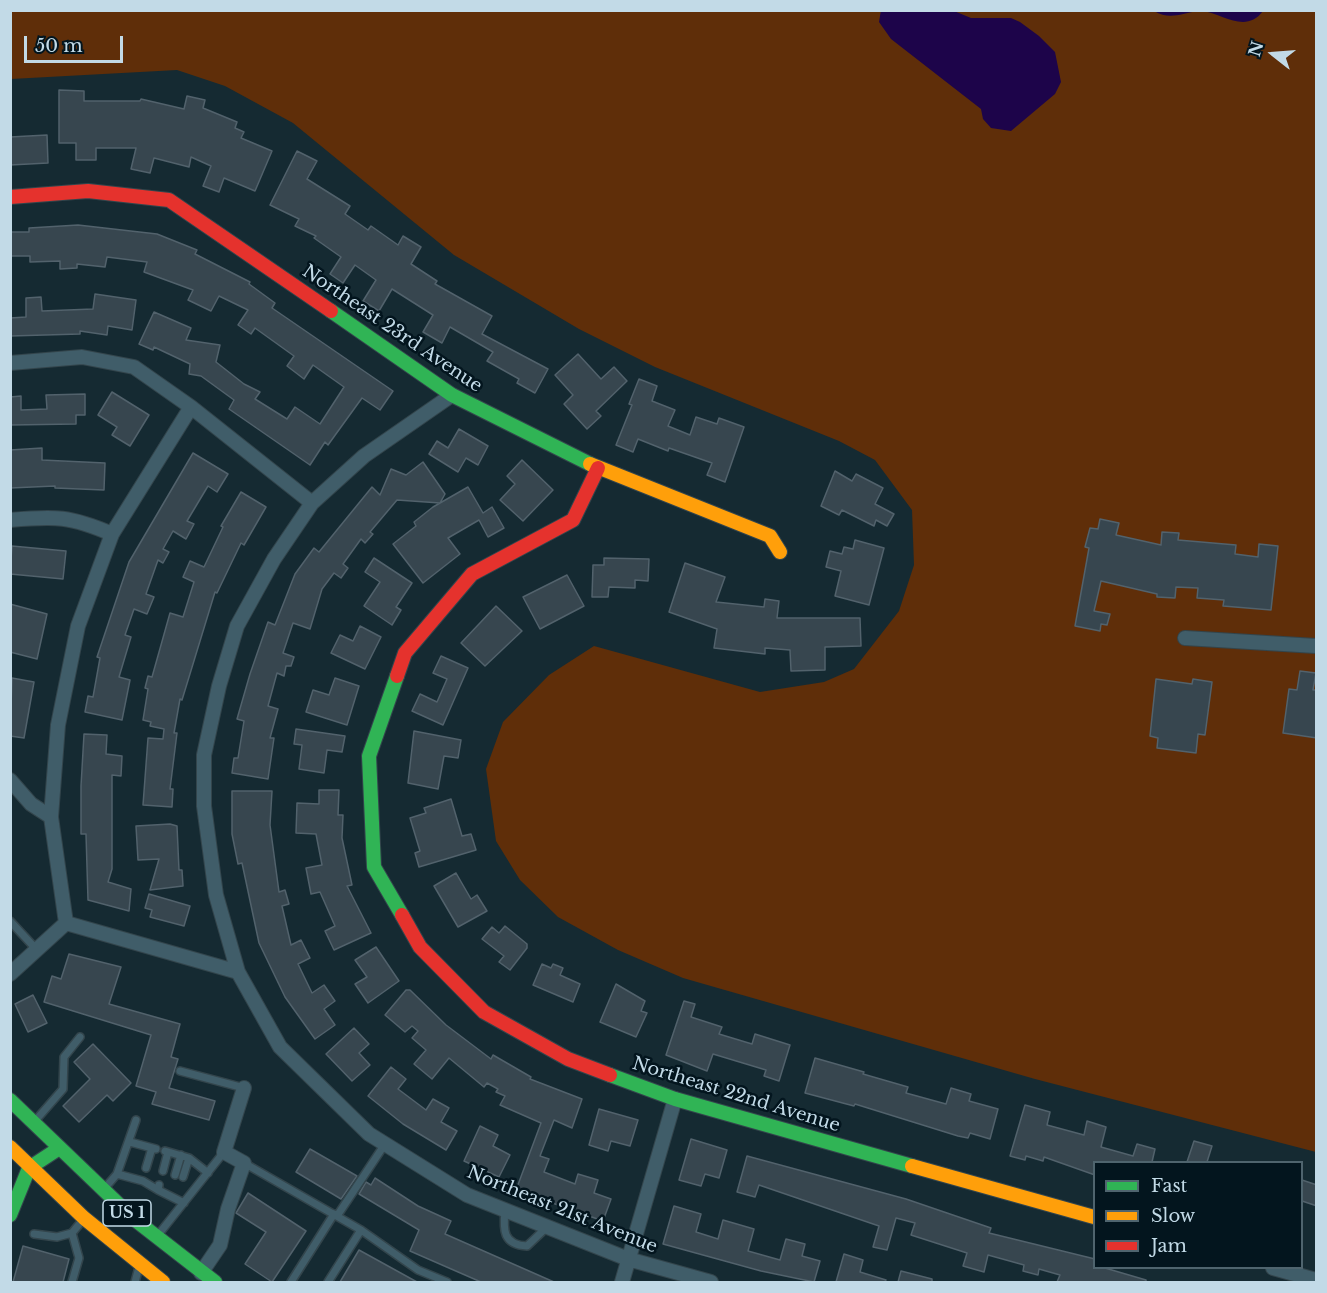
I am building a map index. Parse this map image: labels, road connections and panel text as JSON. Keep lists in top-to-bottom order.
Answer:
{
  "streets": {
    "street": [
      "Northeast 23rd Avenue",
      "Northeast 22nd Avenue",
      "Northeast 21st Avenue",
      "US 1"
    ]
  },
  "crossings": [
    ["Northeast 23rd Avenue", "Northeast 22nd Avenue"],
    ["Northeast 23rd Avenue", "Northeast 21st Avenue"]
  ],
  "legend": ["Fast", "Slow", "Jam"],
  "scale_bar": "50 m",
  "north": "left"
}
